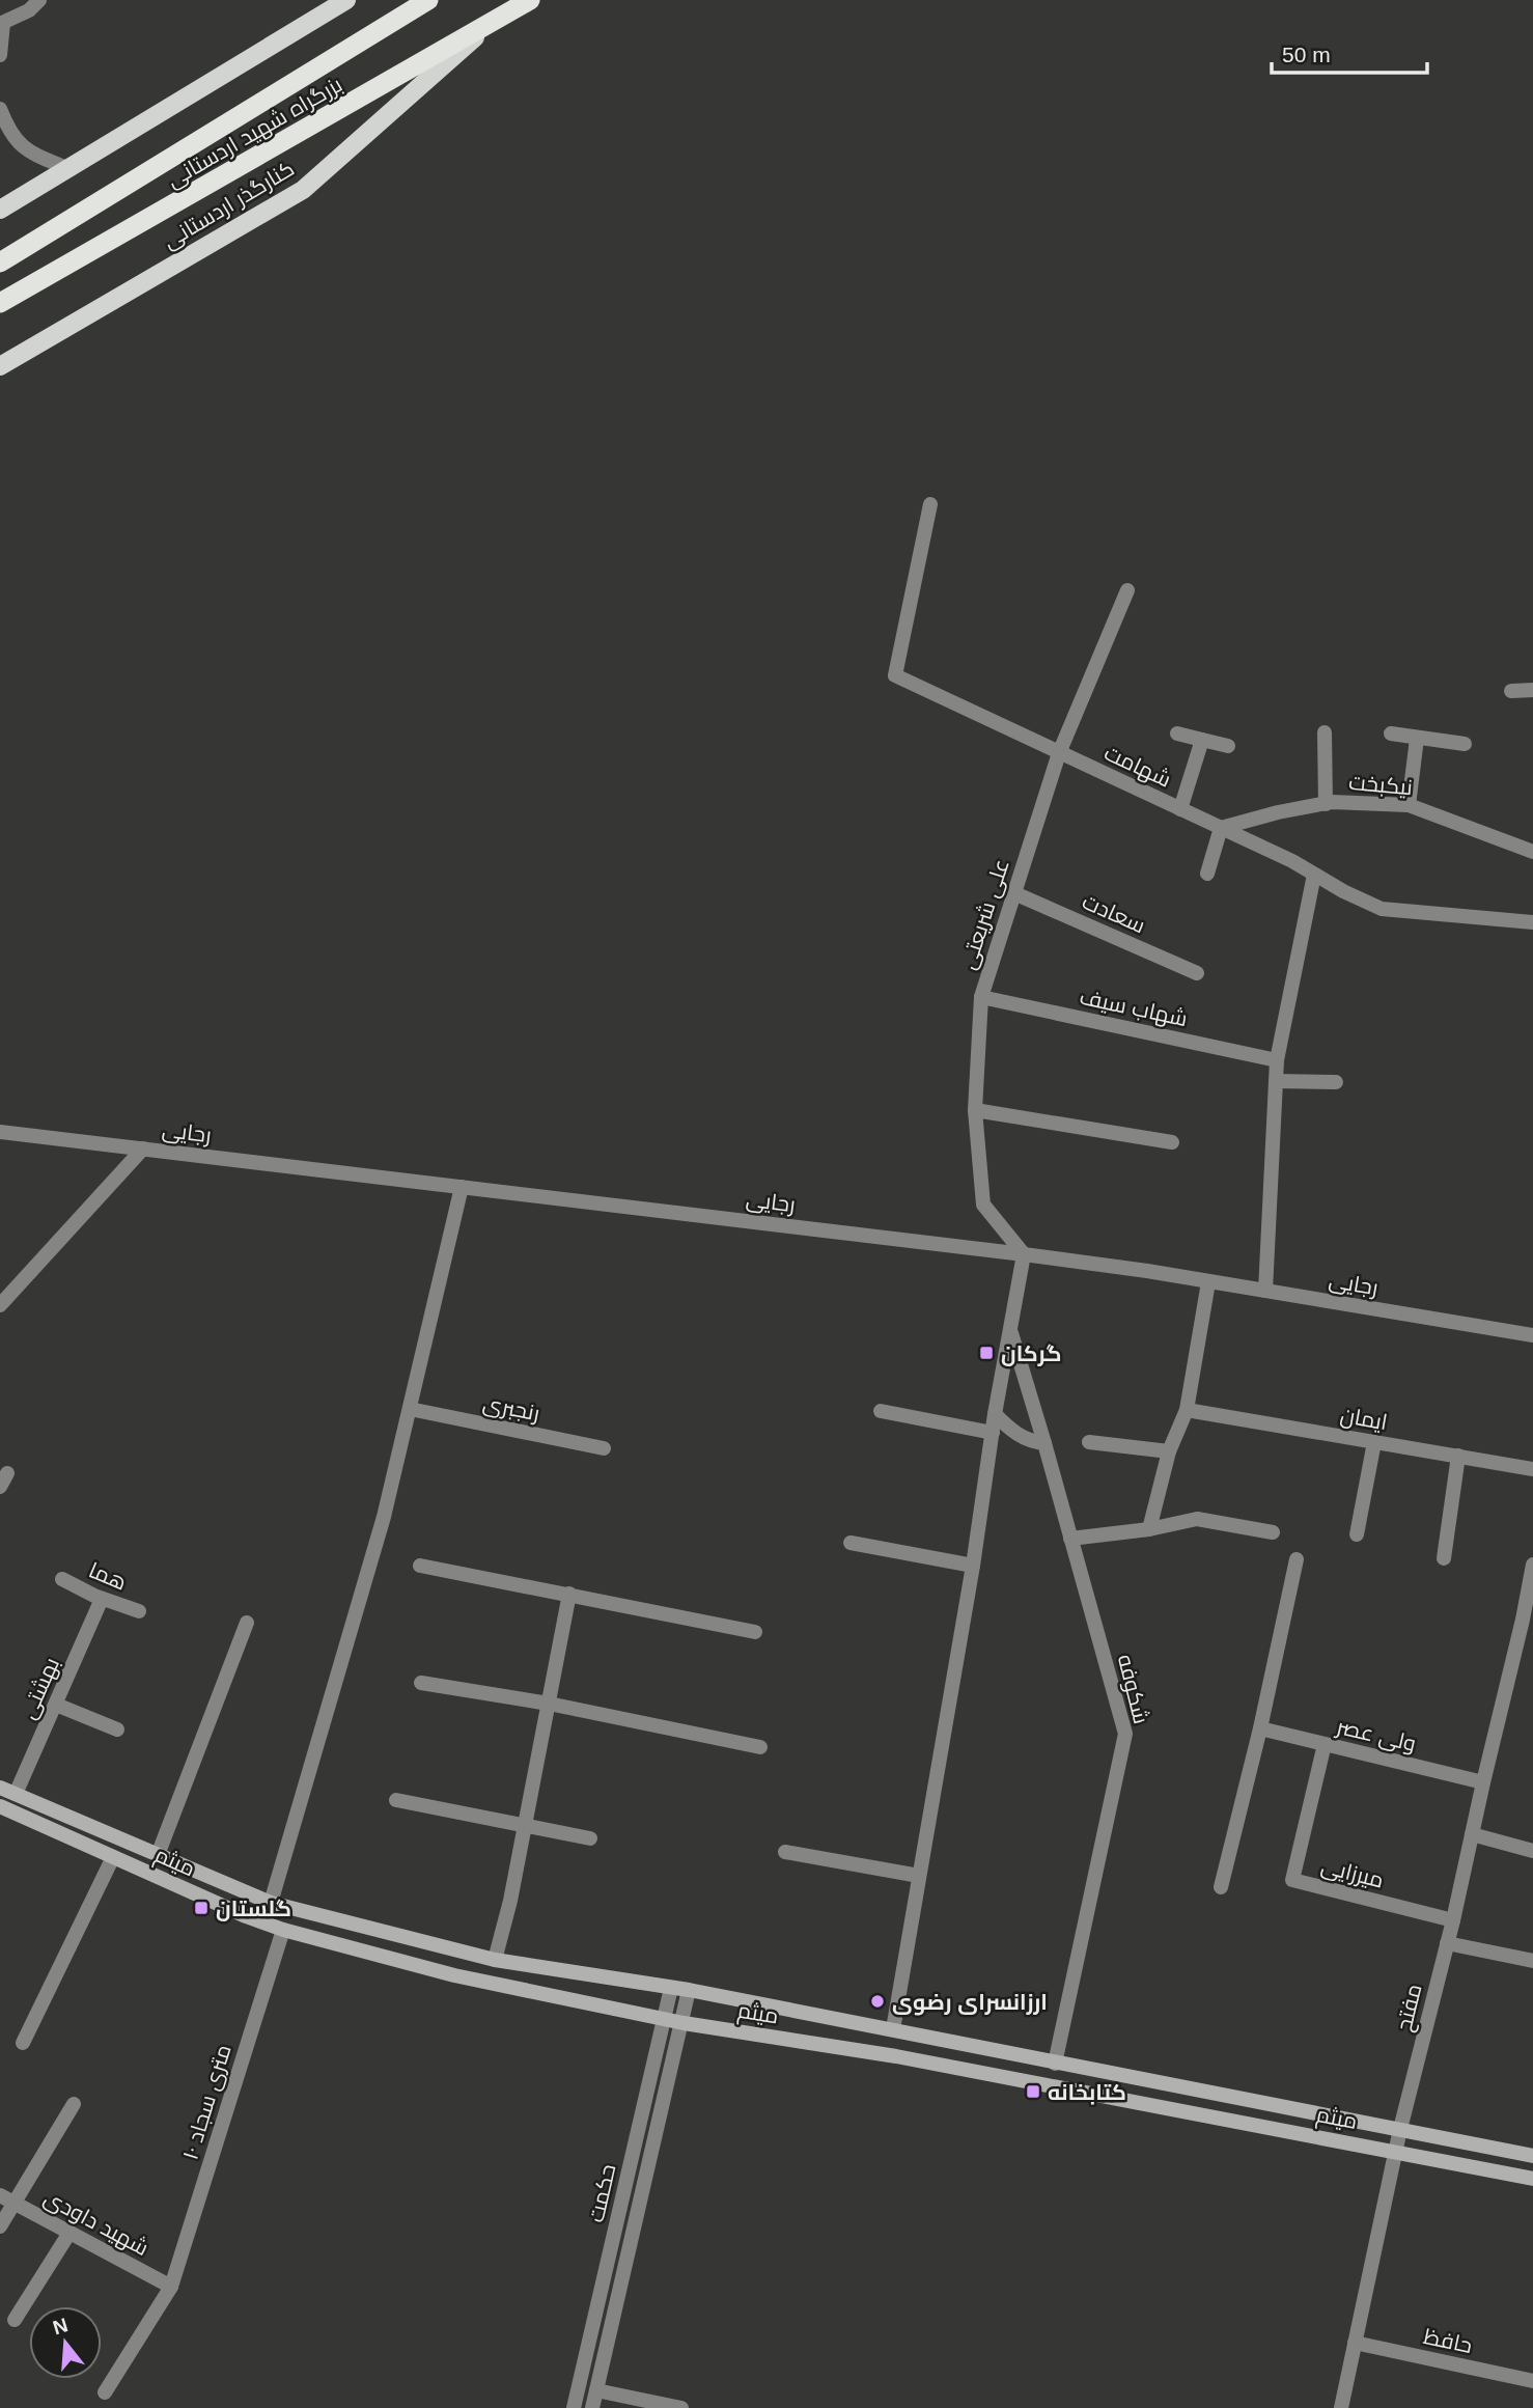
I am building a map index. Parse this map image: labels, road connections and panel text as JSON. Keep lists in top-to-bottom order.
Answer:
{
  "streets": {
    "highway": ["بزرگراه شهید اردستانی"],
    "main road": ["کنارگذر اردستانی", "میثم"],
    "street": [
      "شهامت",
      "نیکبخت",
      "سعادت",
      "علی شریعتی",
      "شهاب سیف",
      "رجایی",
      "رنجبری",
      "ایمان",
      "هما",
      "بهشتی",
      "شکوفه",
      "ولی عصر",
      "میرزایی",
      "مفتح",
      "۱۰ متری سجاد",
      "حکمت",
      "شهید داودی",
      "حافظ"
    ]
  },
  "crossings": [
    ["بزرگراه شهید اردستانی", "کنارگذر اردستانی"],
    ["شهامت", "نیکبخت"],
    ["شهامت", "علی شریعتی"],
    ["سعادت", "علی شریعتی"],
    ["علی شریعتی", "شهاب سیف"],
    ["علی شریعتی", "رجایی"],
    ["هما", "بهشتی"],
    ["بهشتی", "میثم"],
    ["شکوفه", "میثم"],
    ["ولی عصر", "میرزایی"],
    ["ولی عصر", "مفتح"],
    ["میثم", "مفتح"],
    ["میثم", "۱۰ متری سجاد"],
    ["میثم", "حکمت"],
    ["میرزایی", "مفتح"],
    ["مفتح", "حافظ"],
    ["۱۰ متری سجاد", "شهید داودی"]
  ],
  "places": {
    "transit": ["گرکان", "گلستان", "کتابخانه"],
    "other": ["ارزانسرای رضوی"]
  },
  "scale_bar": "50 m",
  "north": "top"
}
